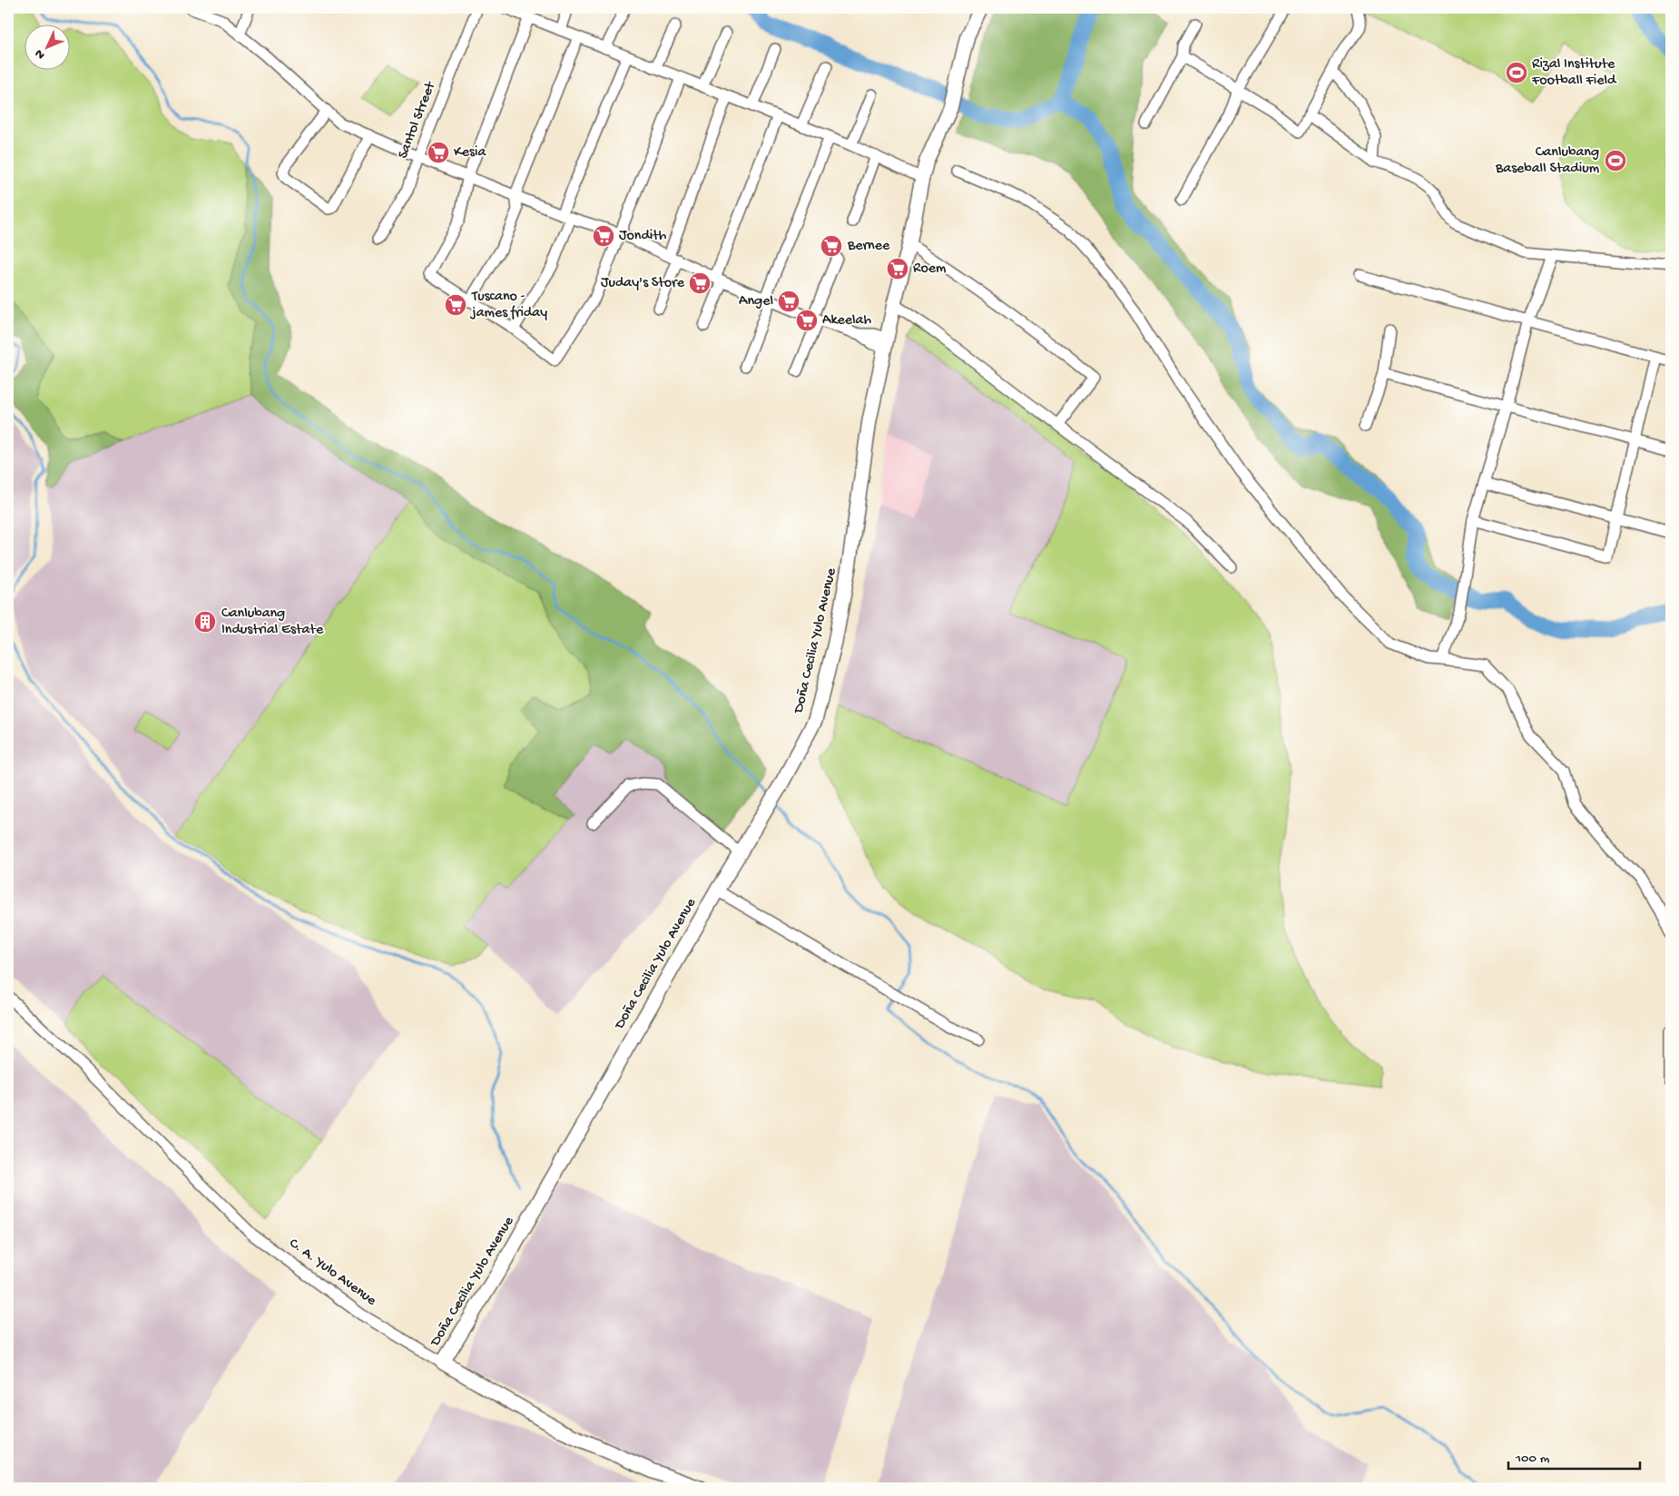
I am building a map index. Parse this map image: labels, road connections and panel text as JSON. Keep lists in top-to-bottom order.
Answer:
{
  "streets": {
    "main road": ["Doña Cecilia Yulo Avenue", "C. A. Yulo Avenue"],
    "street": ["Santol Street"]
  },
  "crossings": [
    ["Doña Cecilia Yulo Avenue", "C. A. Yulo Avenue"]
  ],
  "places": {
    "sports": ["Rizal Institute Football Field", "Canlubang Baseball Stadium"],
    "supermarket": [
      "Kesia",
      "Jondith",
      "Bernee",
      "Roem",
      "Juday's Store",
      "Angel",
      "Tuscano - james friday",
      "Akeelah"
    ],
    "building": ["Canlubang Industrial Estate"]
  },
  "scale_bar": "100 m",
  "north": "bottom left"
}
